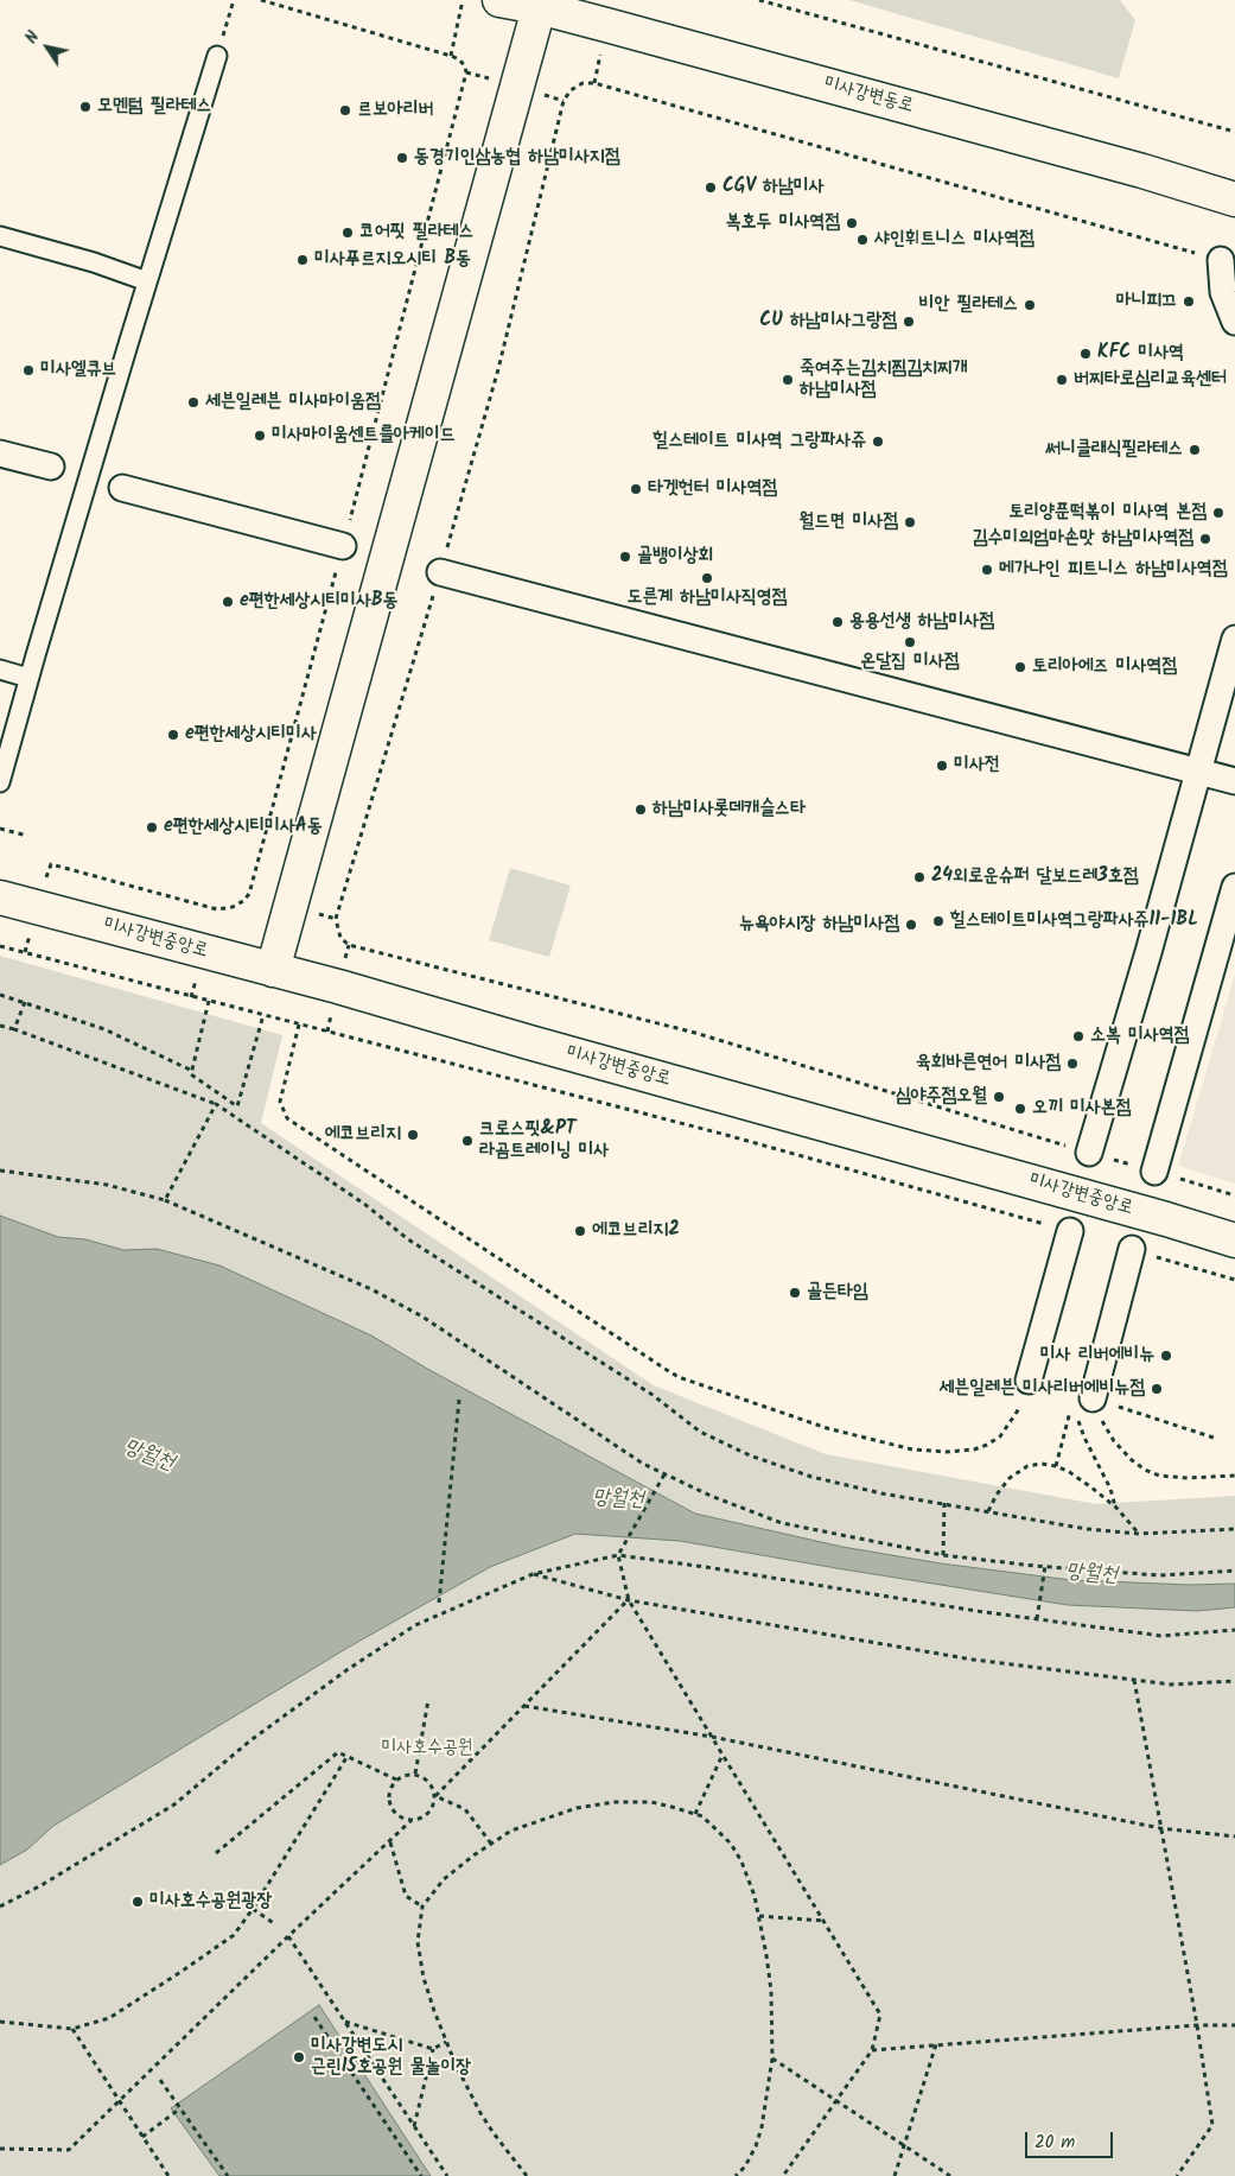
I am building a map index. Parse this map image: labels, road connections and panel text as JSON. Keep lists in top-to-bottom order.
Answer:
{
  "streets": {
    "street": ["미사강변동로", "미사강변중앙로"]
  },
  "water": ["망월천"],
  "parks": ["미사호수공원"],
  "places": [
    "모멘텀 필라테스",
    "르보아리버",
    "동경기인삼농협 하남미사지점",
    "CGV 하남미사",
    "복호두 미사역점",
    "코어핏 필라테스",
    "샤인휘트니스 미사역점",
    "미사푸르지오시티 B동",
    "마니피끄",
    "비안 필라테스",
    "CU 하남미사그랑점",
    "KFC 미사역",
    "미사엘큐브",
    "죽여주는김치찜김치찌개 하남미사점",
    "버찌타로심리교육센터",
    "세븐일레븐 미사마이움점",
    "미사마이움센트를아케이드",
    "힐스테이트 미사역 그랑파사쥬",
    "써니클래식필라테스",
    "타겟헌터 미사역점",
    "토리양푼떡볶이 미사역 본점",
    "월드면 미사점",
    "김수미의엄마손맛 하남미사역점",
    "골뱅이상회",
    "메가나인 피트니스 하남미사역점",
    "도른계 하남미사직영점",
    "e편한세상시티미사B동",
    "용용선생 하남미사점",
    "온달집 미사점",
    "토리아에즈 미사역점",
    "e편한세상시티미사",
    "미사전",
    "하남미사롯데캐슬스타",
    "e편한세상시티미사A동",
    "24외로운슈퍼 달보드레3호점",
    "힐스테이트미사역그랑파사쥬11-1BL",
    "뉴욕야시장 하남미사점",
    "소복 미사역점",
    "육회바른연어 미사점",
    "심야주점오월",
    "오끼 미사본점",
    "에코브리지",
    "크로스핏&PT 라곰트레이닝 미사",
    "에코브리지2",
    "골든타임",
    "미사 리버에비뉴",
    "세븐일레븐 미사리버에비뉴점",
    "미사호수공원광장",
    "미사강변도시 근린15호공원 물놀이장"
  ],
  "scale_bar": "20 m",
  "north": "top left"
}
